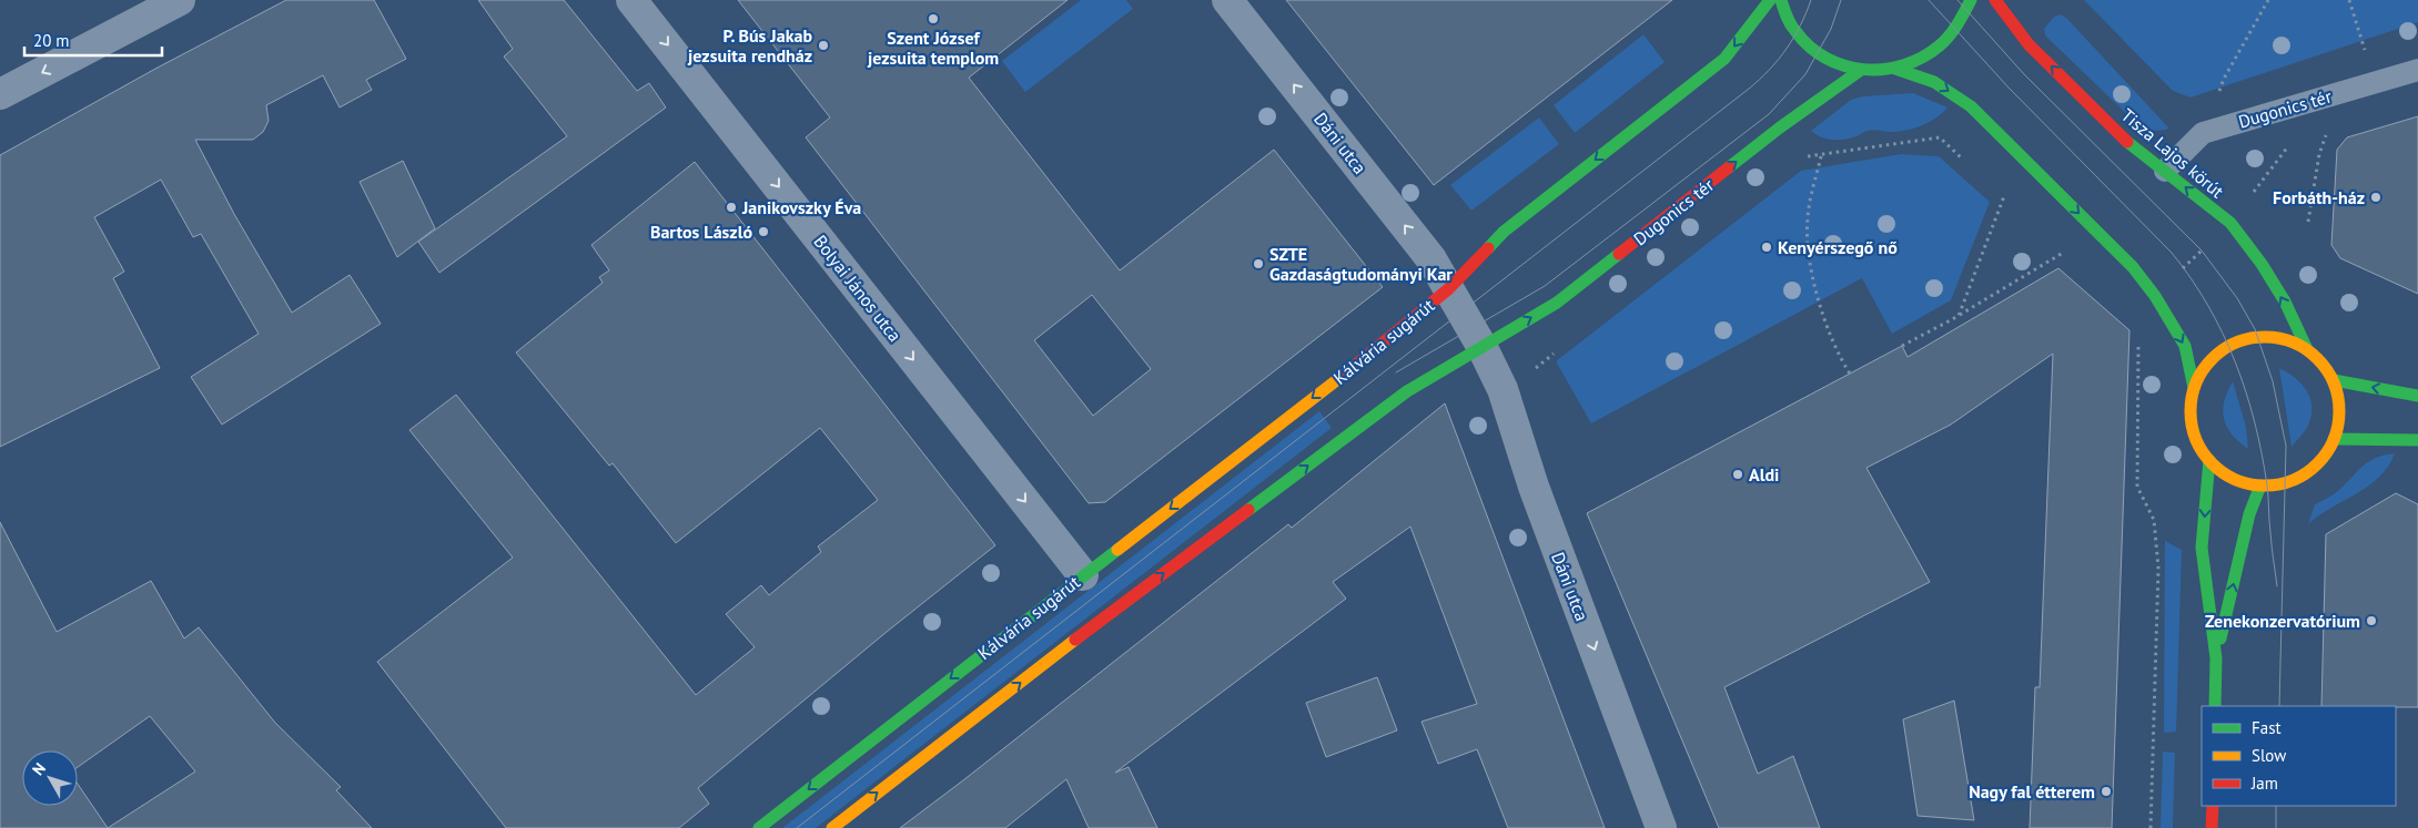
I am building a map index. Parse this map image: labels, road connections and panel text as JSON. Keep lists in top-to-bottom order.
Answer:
{
  "streets": {
    "street": [
      "Dugonics tér",
      "Dáni utca",
      "Tisza Lajos körút",
      "Bolyai János utca",
      "Kálvária sugárút"
    ]
  },
  "crossings": [
    ["Dugonics tér", "Dáni utca"],
    ["Dugonics tér", "Tisza Lajos körút"],
    ["Dugonics tér", "Kálvária sugárút"],
    ["Dáni utca", "Kálvária sugárút"],
    ["Bolyai János utca", "Kálvária sugárút"]
  ],
  "one_way": ["Bolyai János utca"],
  "places": [
    "Szent József jezsuita templom",
    "P. Bús Jakab jezsuita rendház",
    "Forbáth-ház",
    "Janikovszky Éva",
    "Bartos László",
    "Kenyérszegő nő",
    "SZTE Gazdaságtudományi Kar",
    "Aldi",
    "Zenekonzervatórium",
    "Nagy fal étterem"
  ],
  "legend": ["Fast", "Slow", "Jam"],
  "scale_bar": "20 m",
  "north": "top left"
}
